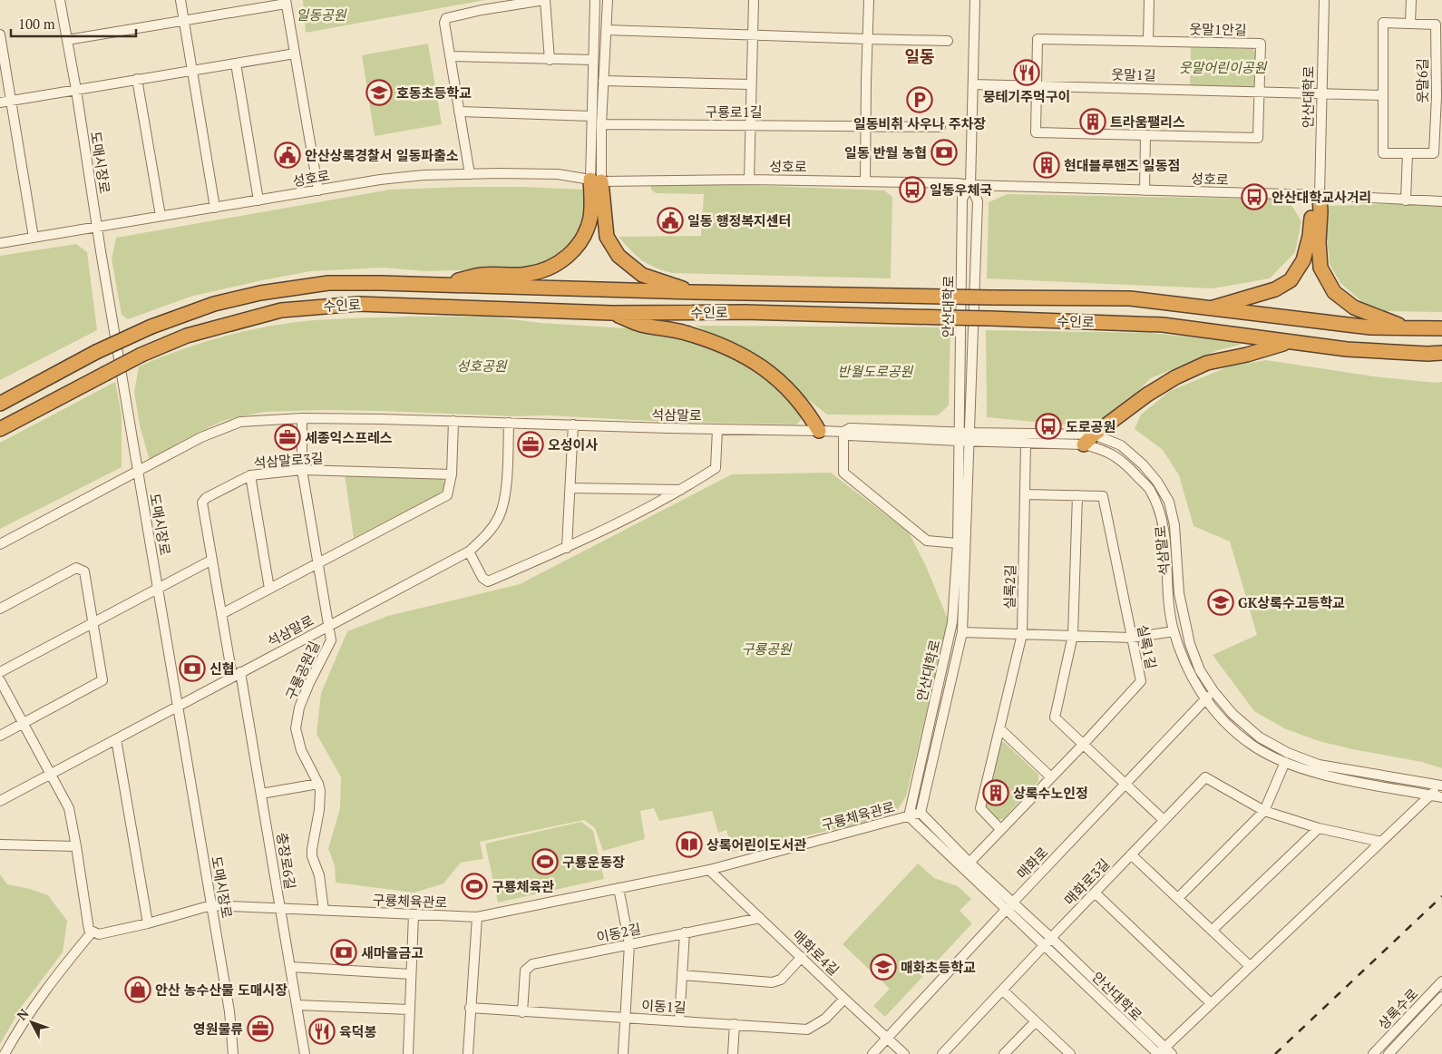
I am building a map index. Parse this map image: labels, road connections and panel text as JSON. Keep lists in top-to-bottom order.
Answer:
{
  "streets": {
    "highway": ["수인로"],
    "street": [
      "웃말1안길",
      "웃말1길",
      "웃말6길",
      "안산대학로",
      "구룡로1길",
      "도매시장로",
      "성호로",
      "석삼말로",
      "석삼말로3길",
      "실록2길",
      "실록1길",
      "구룡공원길",
      "구룡체육관로",
      "충장로6길",
      "매화로",
      "매화로3길",
      "이동2길",
      "매화로4길",
      "이동1길",
      "상록수로"
    ]
  },
  "crossings": [
    ["웃말1안길", "웃말1길"],
    ["웃말1길", "안산대학로"],
    ["안산대학로", "성호로"],
    ["안산대학로", "석삼말로"],
    ["안산대학로", "실록1길"],
    ["안산대학로", "구룡체육관로"],
    ["안산대학로", "매화로"],
    ["안산대학로", "매화로3길"],
    ["도매시장로", "성호로"],
    ["도매시장로", "석삼말로"],
    ["도매시장로", "구룡체육관로"],
    ["석삼말로", "석삼말로3길"],
    ["석삼말로", "실록2길"],
    ["석삼말로", "구룡공원길"],
    ["석삼말로", "충장로6길"],
    ["석삼말로", "매화로"],
    ["석삼말로3길", "구룡공원길"],
    ["석삼말로3길", "충장로6길"],
    ["실록2길", "실록1길"],
    ["구룡공원길", "구룡체육관로"],
    ["구룡체육관로", "충장로6길"],
    ["구룡체육관로", "매화로4길"],
    ["매화로", "매화로4길"],
    ["이동2길", "매화로4길"],
    ["이동2길", "이동1길"],
    ["매화로4길", "이동1길"]
  ],
  "districts": ["일동"],
  "parks": [
    "일동공원",
    "웃말어린이공원",
    "성호공원",
    "반월도로공원",
    "구룡공원"
  ],
  "places": {
    "restaurant": ["뭉테기주먹구이", "육덕봉"],
    "school or university": ["호동초등학교", "GK상록수고등학교", "매화초등학교"],
    "parking": ["일동비취 사우나 주차장"],
    "building": ["트라움팰리스", "현대블루핸즈 일동점", "상록수노인정"],
    "bank": ["일동 반월 농협", "신협", "새마을금고"],
    "public building": ["안산상록경찰서 일동파출소", "일동 행정복지센터"],
    "bus stop": ["일동우체국", "안산대학교사거리", "도로공원"],
    "office": ["세종익스프레스", "오성이사", "영원물류"],
    "library": ["상록어린이도서관"],
    "sports": ["구룡운동장", "구룡체육관"],
    "shop": ["안산 농수산물 도매시장"]
  },
  "scale_bar": "100 m",
  "north": "top left"
}
